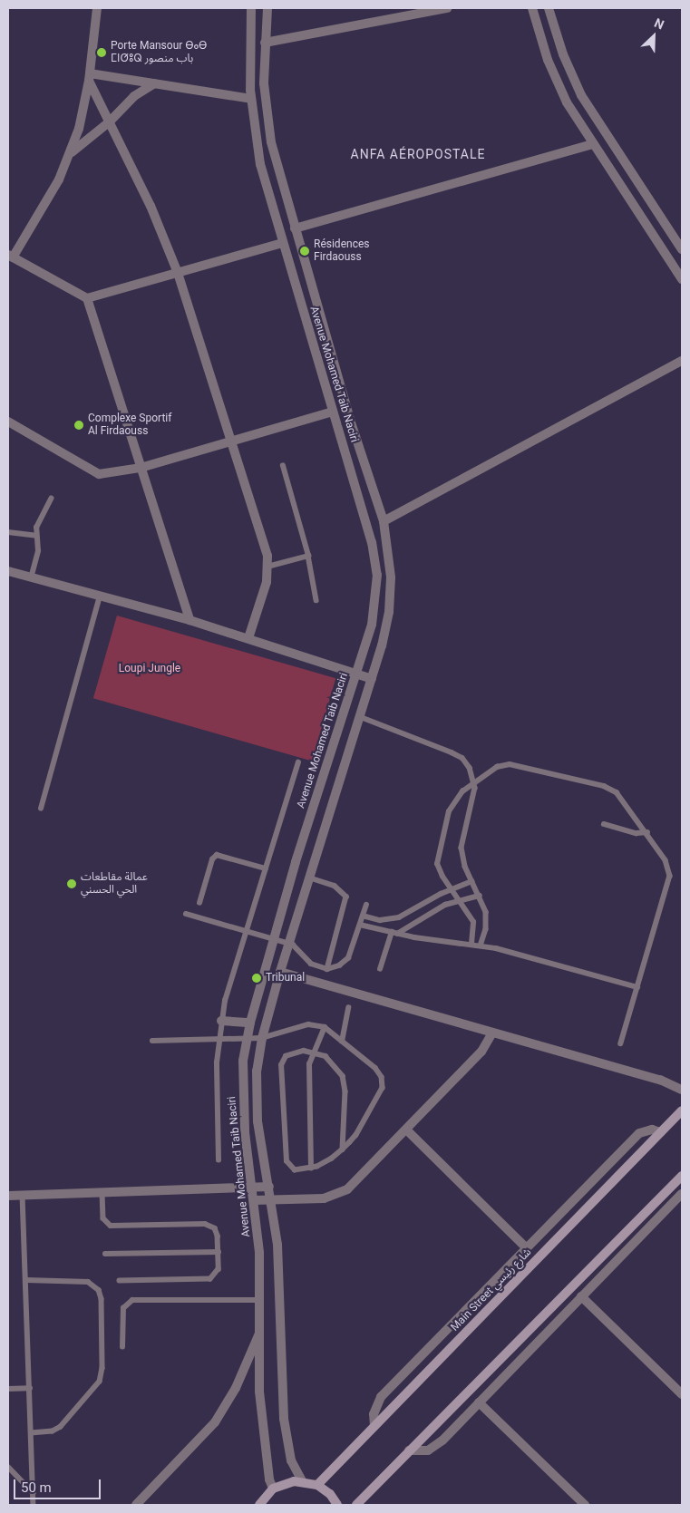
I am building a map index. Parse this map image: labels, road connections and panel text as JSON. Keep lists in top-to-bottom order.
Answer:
{
  "streets": {
    "main road": ["Main Street شارع رئيسي"],
    "street": ["Avenue Mohamed Taib Naciri"]
  },
  "districts": ["ANFA AÉROPOSTALE"],
  "parks": ["Loupi Jungle"],
  "places": [
    "Porte Mansour ⴱⴰⴱ ⵎⵏⵚⵓⵕ باب منصور",
    "Résidences Firdaouss",
    "Complexe Sportif Al Firdaouss",
    "عمالة مقاطعات الحي الحسني",
    "Tribunal"
  ],
  "scale_bar": "50 m",
  "north": "top right"
}
